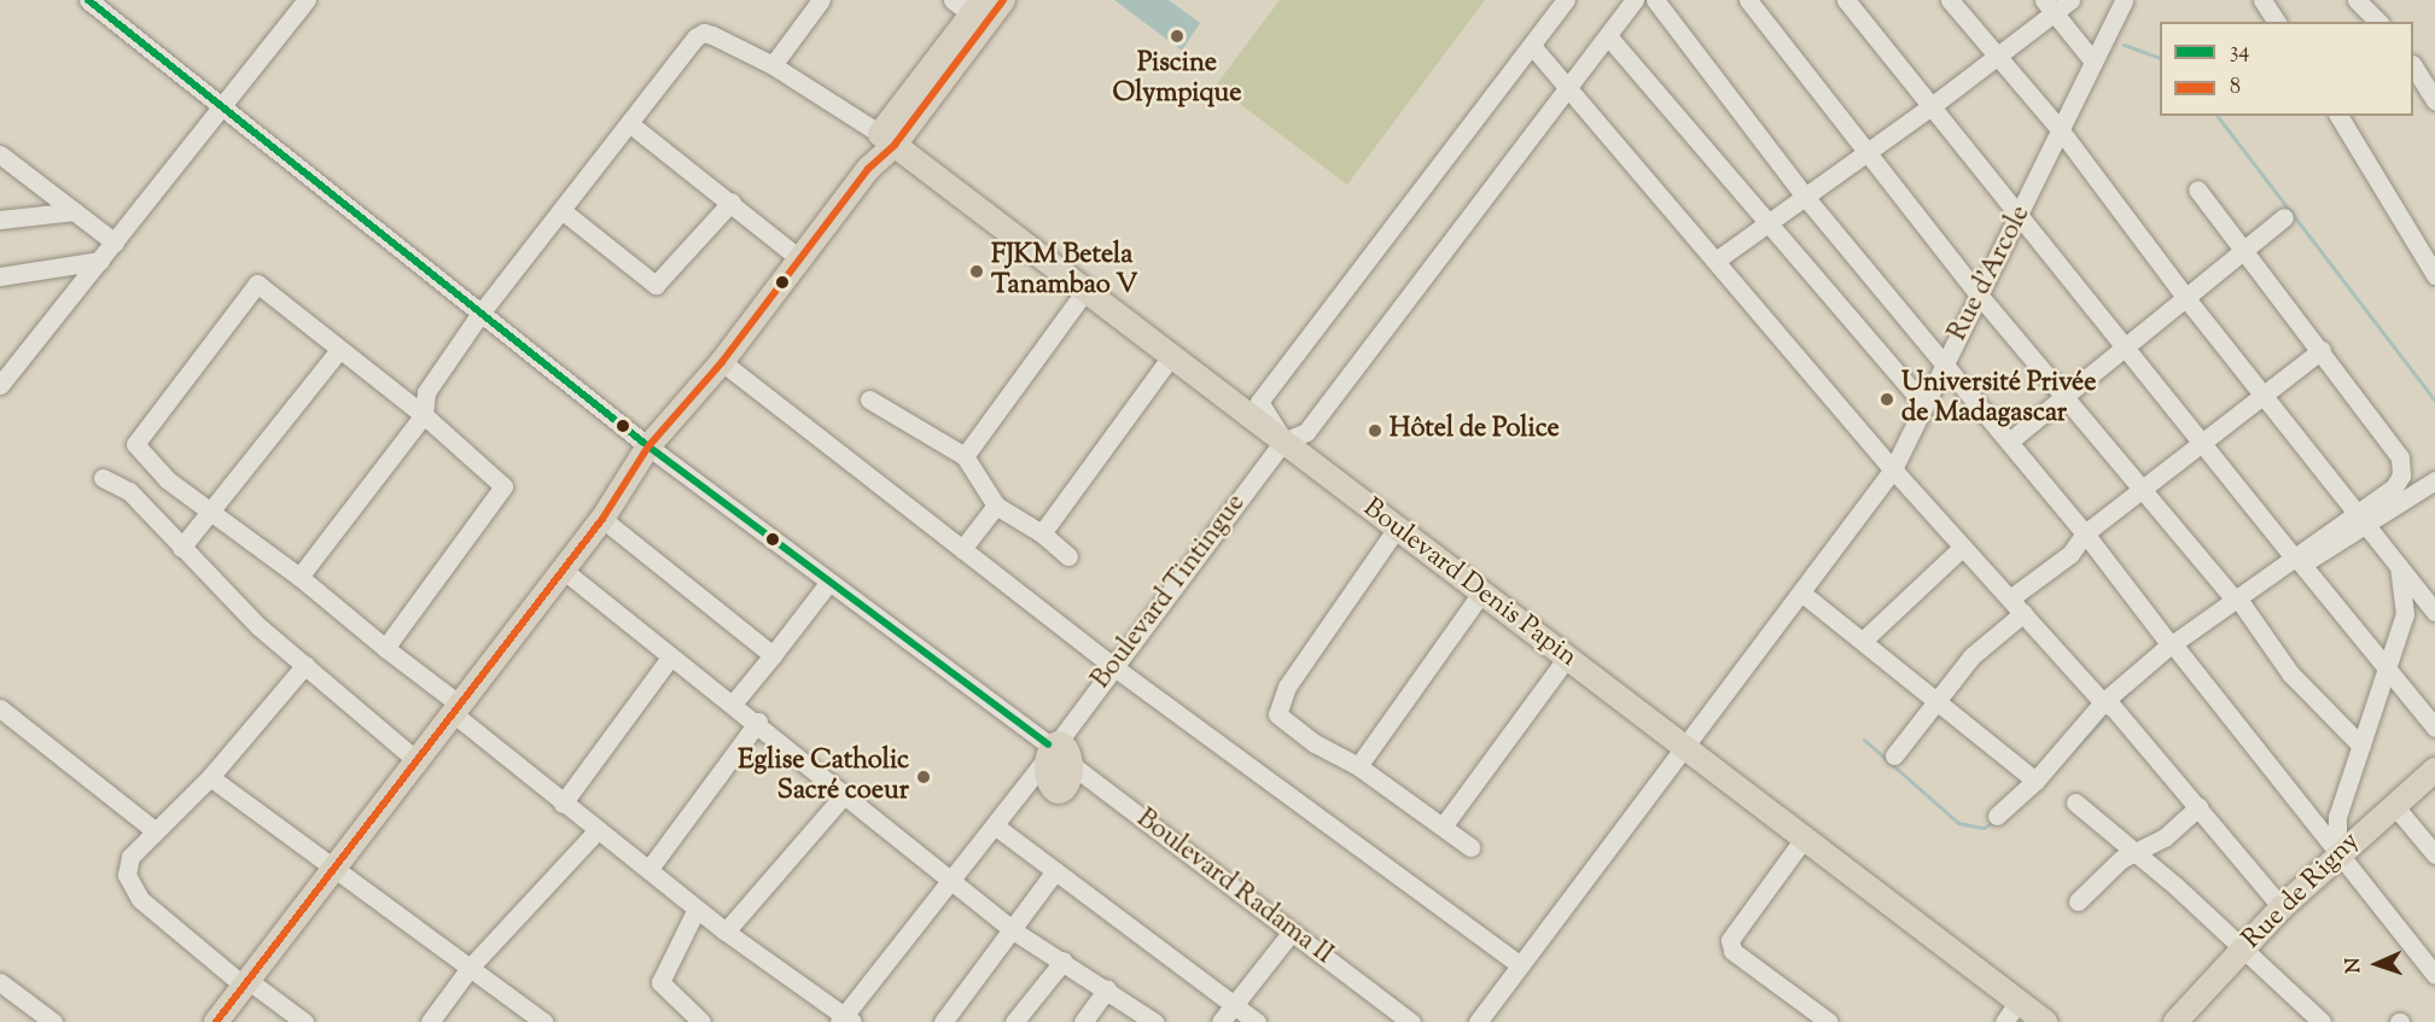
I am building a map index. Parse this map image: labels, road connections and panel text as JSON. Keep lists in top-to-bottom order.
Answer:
{
  "streets": {
    "main road": ["Boulevard Denis Papin", "Rue de Rigny"],
    "street": ["Rue d'Arcole", "Boulevard Tintingue", "Boulevard Radama II"]
  },
  "crossings": [
    ["Rue d'Arcole", "Boulevard Denis Papin"],
    ["Boulevard Denis Papin", "Boulevard Tintingue"],
    ["Boulevard Tintingue", "Boulevard Radama II"]
  ],
  "places": [
    "Piscine Olympique",
    "FJKM Betela Tanambao V",
    "Université Privée de Madagascar",
    "Hôtel de Police",
    "Eglise Catholic Sacré coeur"
  ],
  "lines": ["transit line 34", "transit line 8"],
  "legend": ["34", "8"],
  "north": "left"
}
